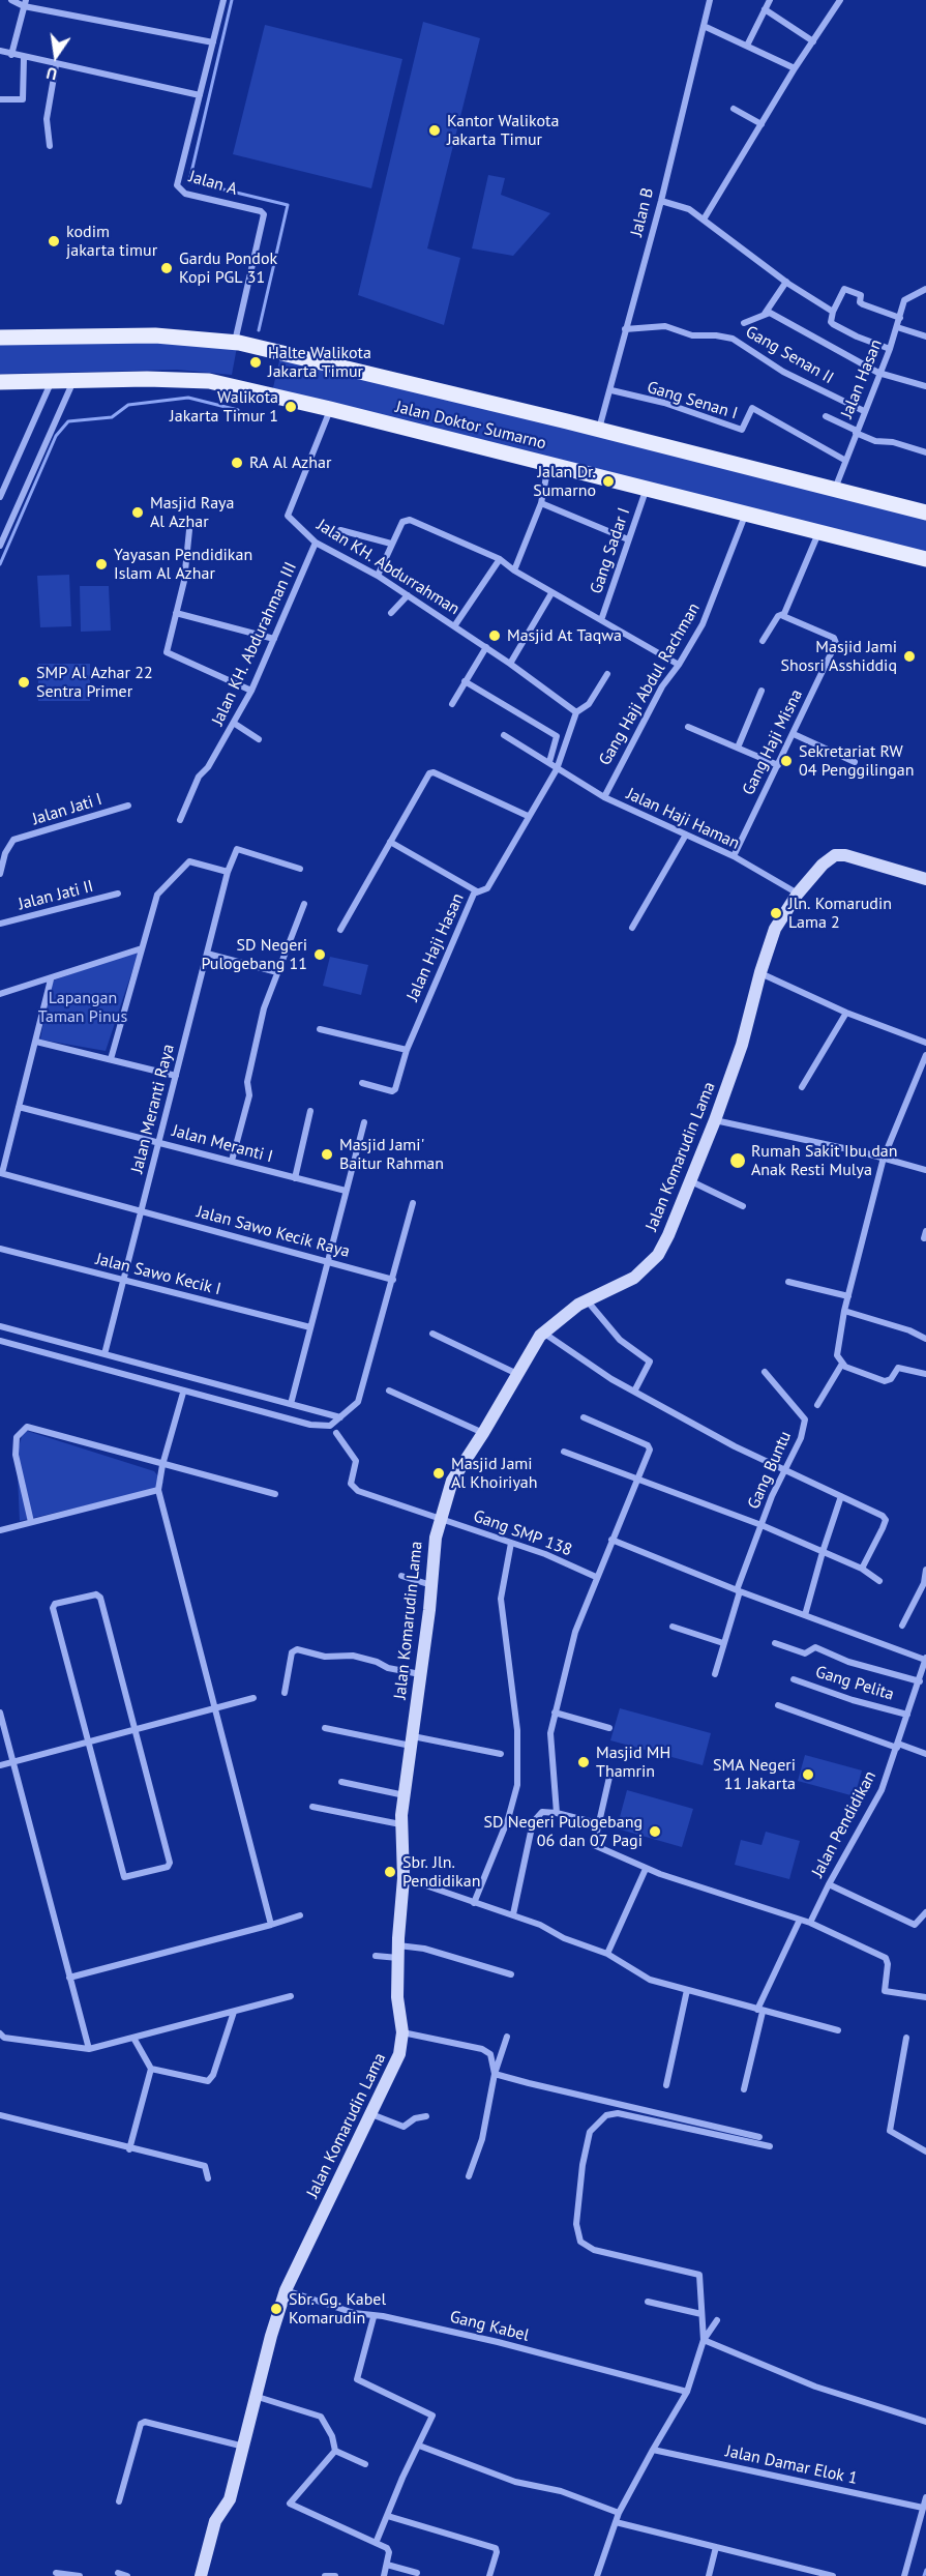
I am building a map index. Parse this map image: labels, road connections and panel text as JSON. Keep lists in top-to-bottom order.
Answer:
{
  "streets": {
    "main road": ["Jalan Doktor Sumarno"],
    "street": [
      "Jalan A",
      "Jalan B",
      "Gang Senan II",
      "Jalan Hasan",
      "Gang Senan I",
      "Gang Sadar I",
      "Jalan KH. Abdurrahman",
      "Jalan KH. Abdurahman III",
      "Gang Haji Abdul Rachman",
      "Gang Haji Misna",
      "Jalan Jati I",
      "Jalan Haji Haman",
      "Jalan Jati II",
      "Jalan Haji Hasan",
      "Jalan Meranti Raya",
      "Jalan Meranti I",
      "Jalan Komarudin Lama",
      "Jalan Sawo Kecik Raya",
      "Jalan Sawo Kecik I",
      "Gang Buntu",
      "Gang SMP 138",
      "Gang Pelita",
      "Jalan Pendidikan",
      "Gang Kabel",
      "Jalan Damar Elok 1"
    ]
  },
  "crossings": [
    ["Jalan A", "Jalan Doktor Sumarno"],
    ["Jalan B", "Gang Senan II"],
    ["Jalan B", "Gang Senan I"],
    ["Jalan B", "Jalan Doktor Sumarno"],
    ["Gang Senan II", "Jalan Hasan"],
    ["Jalan Hasan", "Gang Senan I"],
    ["Jalan Hasan", "Jalan Doktor Sumarno"],
    ["Jalan Doktor Sumarno", "Gang Sadar I"],
    ["Jalan Doktor Sumarno", "Jalan KH. Abdurrahman"],
    ["Jalan Doktor Sumarno", "Gang Haji Abdul Rachman"],
    ["Jalan KH. Abdurrahman", "Jalan KH. Abdurahman III"],
    ["Gang Haji Abdul Rachman", "Jalan Haji Haman"],
    ["Gang Haji Misna", "Jalan Haji Haman"],
    ["Jalan Haji Haman", "Jalan Haji Hasan"],
    ["Jalan Haji Haman", "Jalan Komarudin Lama"],
    ["Jalan Meranti Raya", "Jalan Meranti I"],
    ["Jalan Meranti Raya", "Jalan Sawo Kecik Raya"],
    ["Jalan Meranti Raya", "Jalan Sawo Kecik I"],
    ["Jalan Komarudin Lama", "Gang SMP 138"],
    ["Jalan Komarudin Lama", "Gang Kabel"],
    ["Gang Pelita", "Jalan Pendidikan"]
  ],
  "parks": ["Lapangan Taman Pinus"],
  "places": [
    "Kantor Walikota Jakarta Timur",
    "kodim jakarta timur",
    "Gardu Pondok Kopi PGL 31",
    "Halte Walikota Jakarta Timur",
    "Walikota Jakarta Timur 1",
    "RA Al Azhar",
    "Jalan Dr. Sumarno",
    "Masjid Raya Al Azhar",
    "Yayasan Pendidikan Islam Al Azhar",
    "Masjid At Taqwa",
    "Masjid Jami Shosri Asshiddiq",
    "SMP Al Azhar 22 Sentra Primer",
    "Sekretariat RW 04 Penggilingan",
    "Jln. Komarudin Lama 2",
    "SD Negeri Pulogebang 11",
    "Masjid Jami' Baitur Rahman",
    "Rumah Sakit Ibu dan Anak Resti Mulya",
    "Masjid Jami Al Khoiriyah",
    "Masjid MH Thamrin",
    "SMA Negeri 11 Jakarta",
    "SD Negeri Pulogebang 06 dan 07 Pagi",
    "Sbr. Jln. Pendidikan",
    "Sbr. Gg. Kabel Komarudin"
  ],
  "north": "bottom"
}
